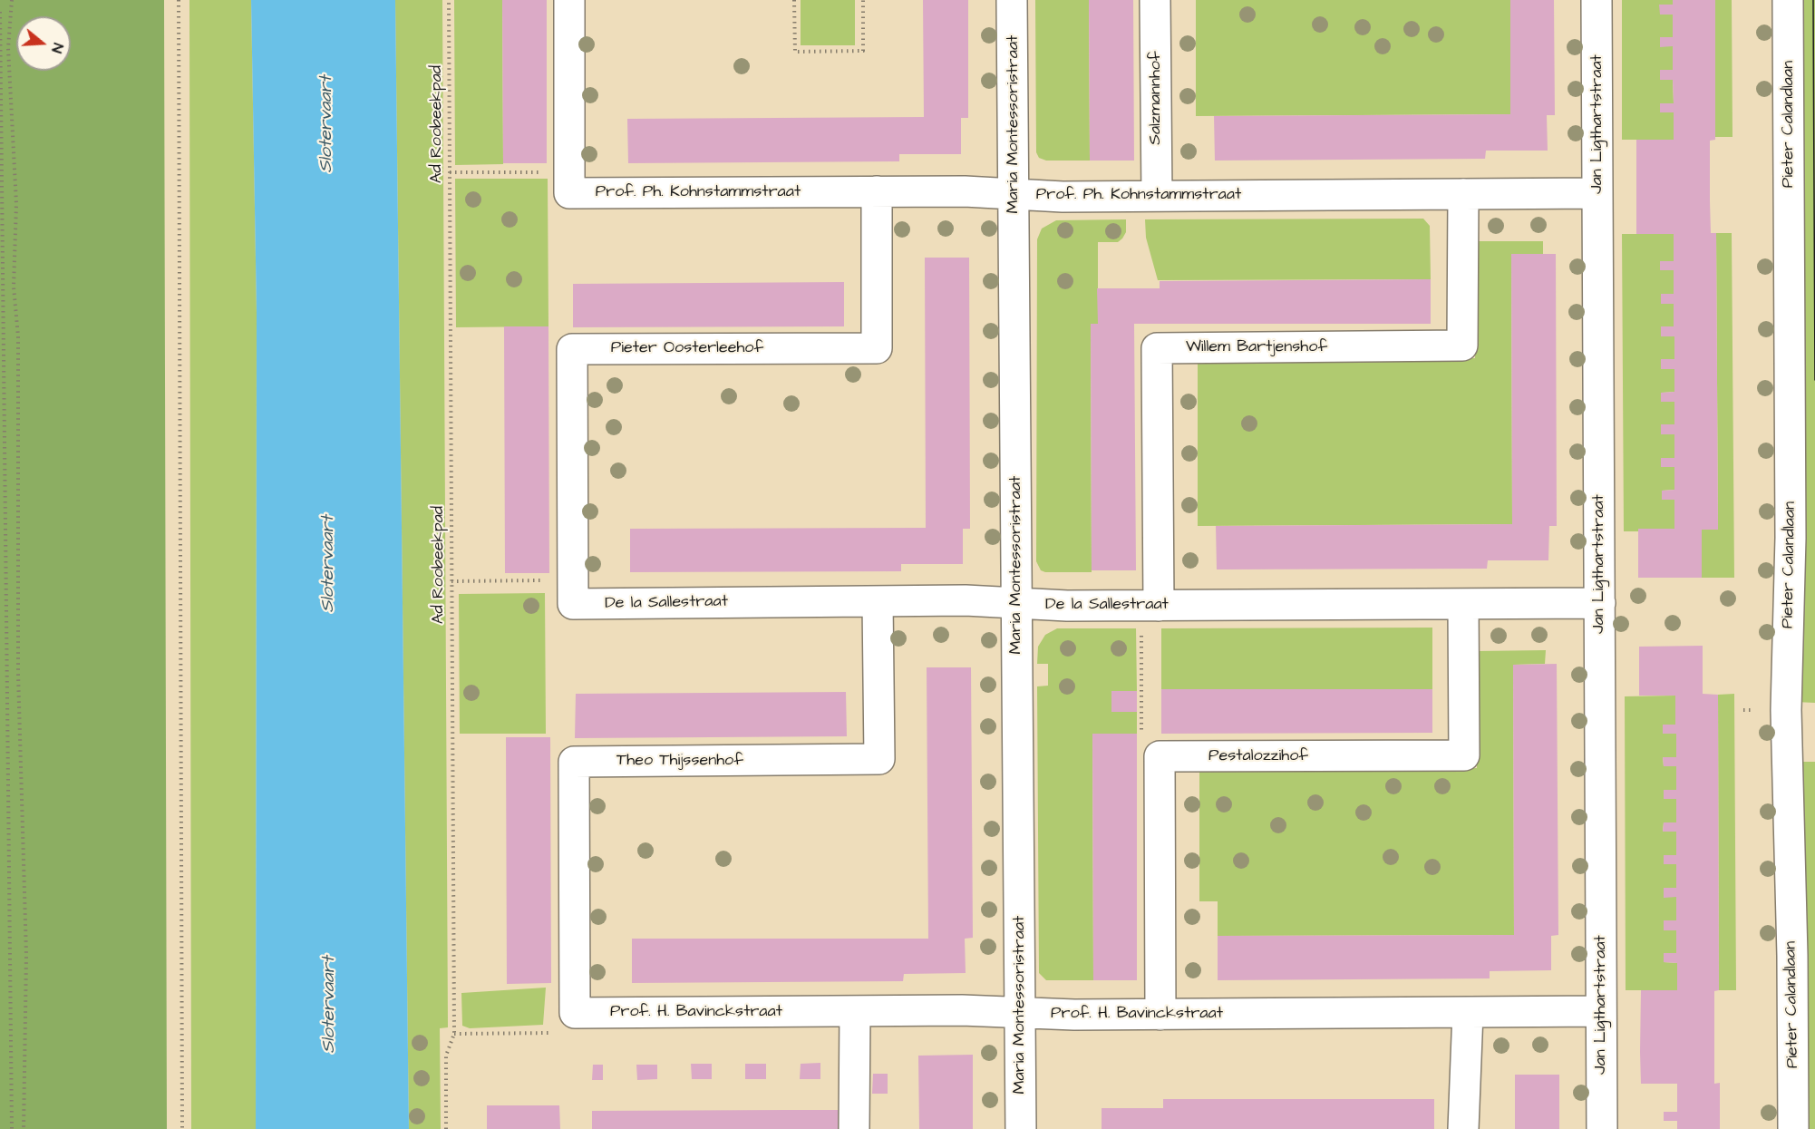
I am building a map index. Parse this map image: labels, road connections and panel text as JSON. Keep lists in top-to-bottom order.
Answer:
{
  "streets": {
    "street": [
      "Salzmannhof",
      "Maria Montessoristraat",
      "Jan Ligthartstraat",
      "Pieter Calandlaan",
      "Prof. Ph. Kohnstammstraat",
      "Willem Bartjenshof",
      "Pieter Oosterleehof",
      "De la Sallestraat",
      "Pestalozzihof",
      "Theo Thijssenhof",
      "Prof. H. Bavinckstraat"
    ],
    "path": ["Ad Roobeekpad"]
  },
  "crossings": [
    ["Salzmannhof", "Prof. Ph. Kohnstammstraat"],
    ["Maria Montessoristraat", "Prof. Ph. Kohnstammstraat"],
    ["Maria Montessoristraat", "De la Sallestraat"],
    ["Maria Montessoristraat", "Prof. H. Bavinckstraat"],
    ["Jan Ligthartstraat", "Prof. Ph. Kohnstammstraat"],
    ["Jan Ligthartstraat", "De la Sallestraat"],
    ["Jan Ligthartstraat", "Prof. H. Bavinckstraat"],
    ["Prof. Ph. Kohnstammstraat", "Willem Bartjenshof"],
    ["Prof. Ph. Kohnstammstraat", "Pieter Oosterleehof"],
    ["Willem Bartjenshof", "De la Sallestraat"],
    ["Pieter Oosterleehof", "De la Sallestraat"],
    ["De la Sallestraat", "Pestalozzihof"],
    ["De la Sallestraat", "Theo Thijssenhof"],
    ["Pestalozzihof", "Prof. H. Bavinckstraat"],
    ["Theo Thijssenhof", "Prof. H. Bavinckstraat"]
  ],
  "water": ["Slotervaart"],
  "north": "right"
}
